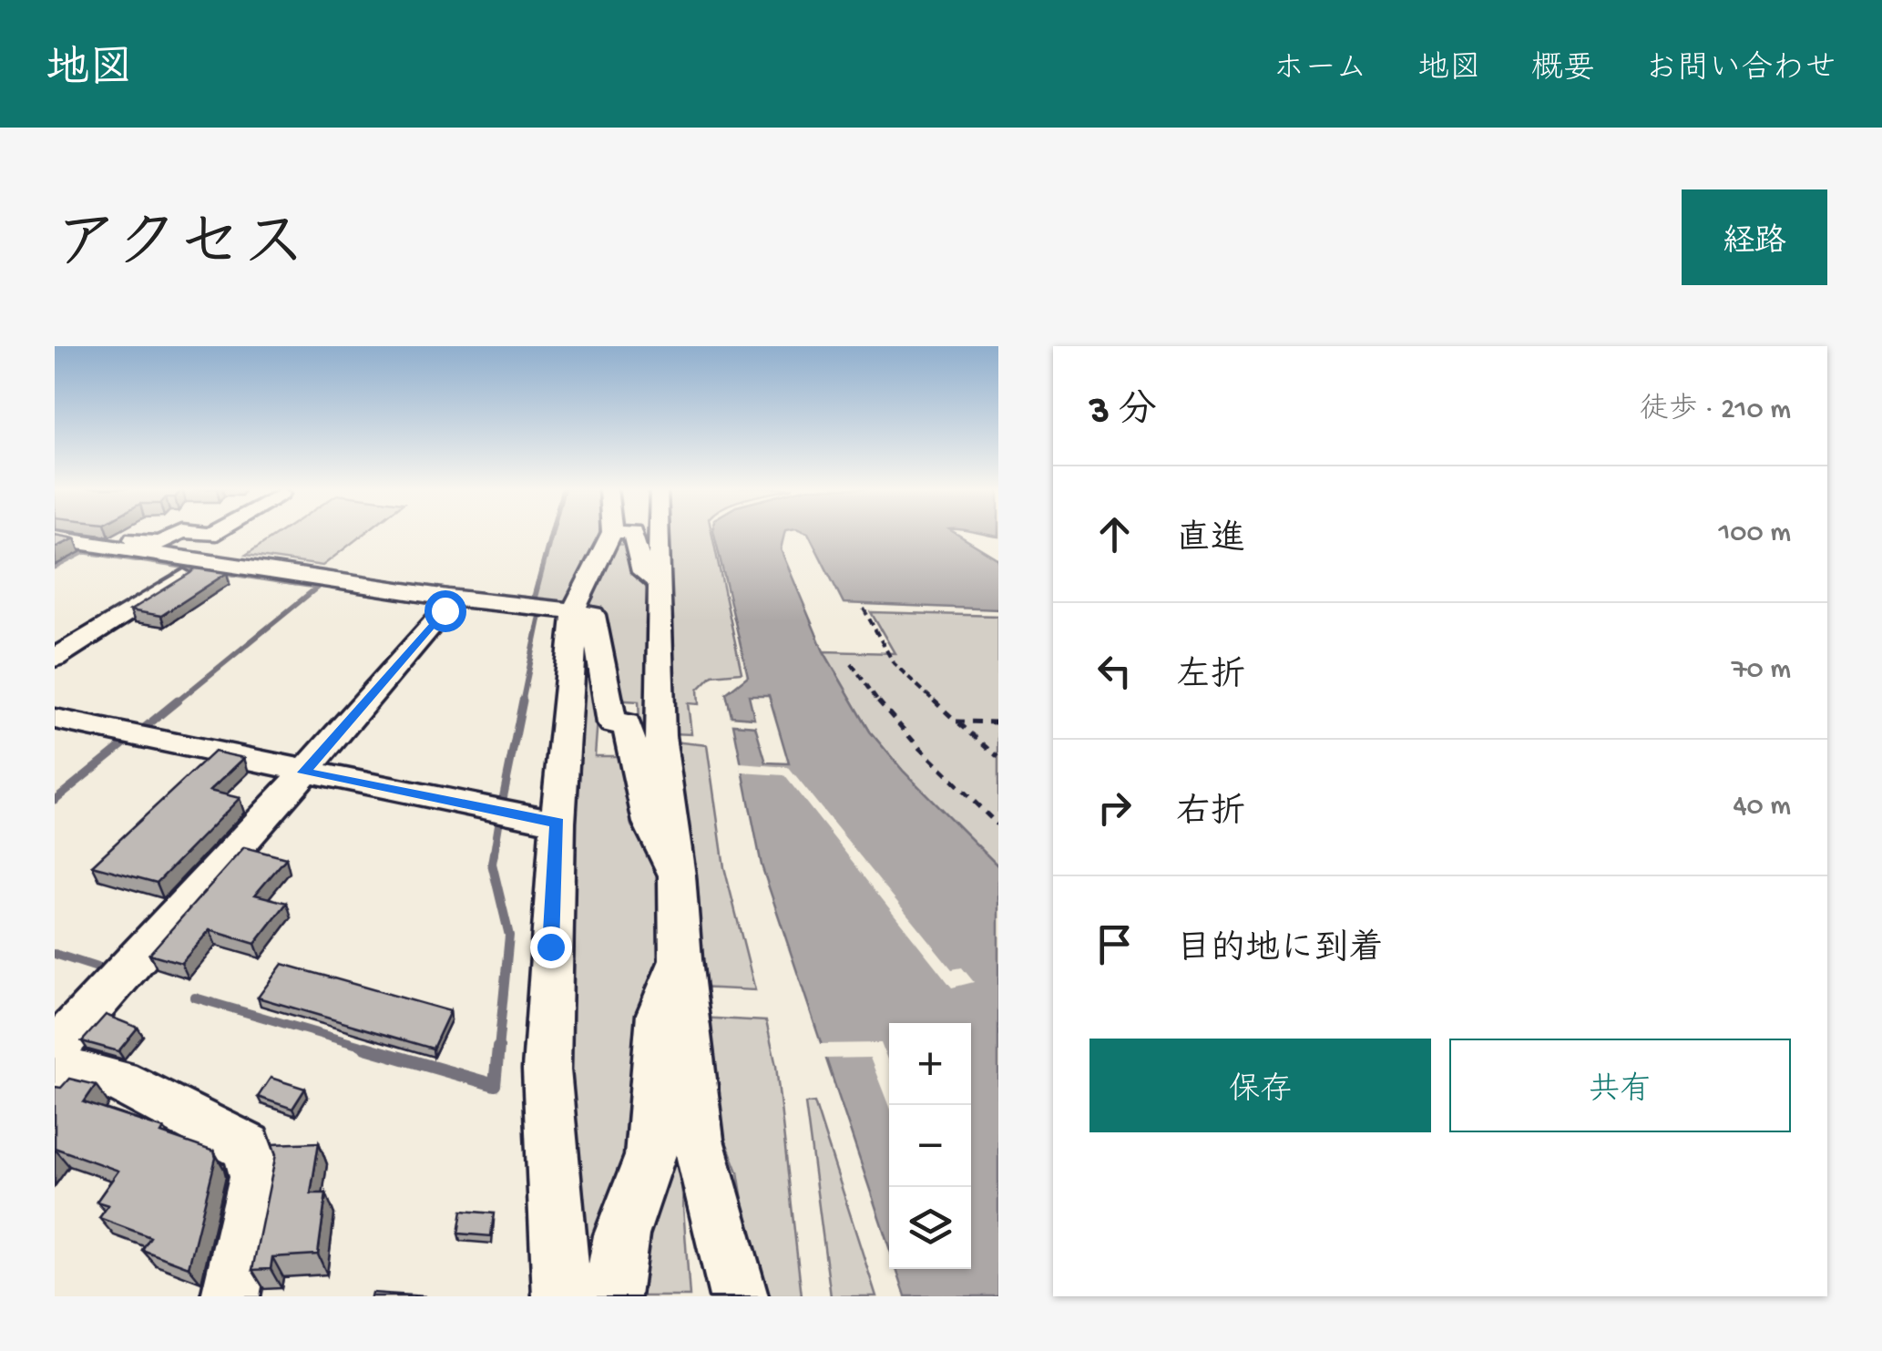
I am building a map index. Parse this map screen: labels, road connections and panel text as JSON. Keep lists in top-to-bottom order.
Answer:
{
  "page": {
    "header": "地図",
    "nav": [
      "ホーム",
      "地図",
      "概要",
      "お問い合わせ"
    ],
    "title": "アクセス",
    "buttons": [
      "経路",
      ["保存", "共有"]
    ],
    "heading": ["3 分", "徒歩 · 210 m"],
    "list": [
      ["直進", "100 m"],
      ["左折", "70 m"],
      ["右折", "40 m"],
      "目的地に到着"
    ],
    "map_buttons": ["+", "−"]
  }
}
